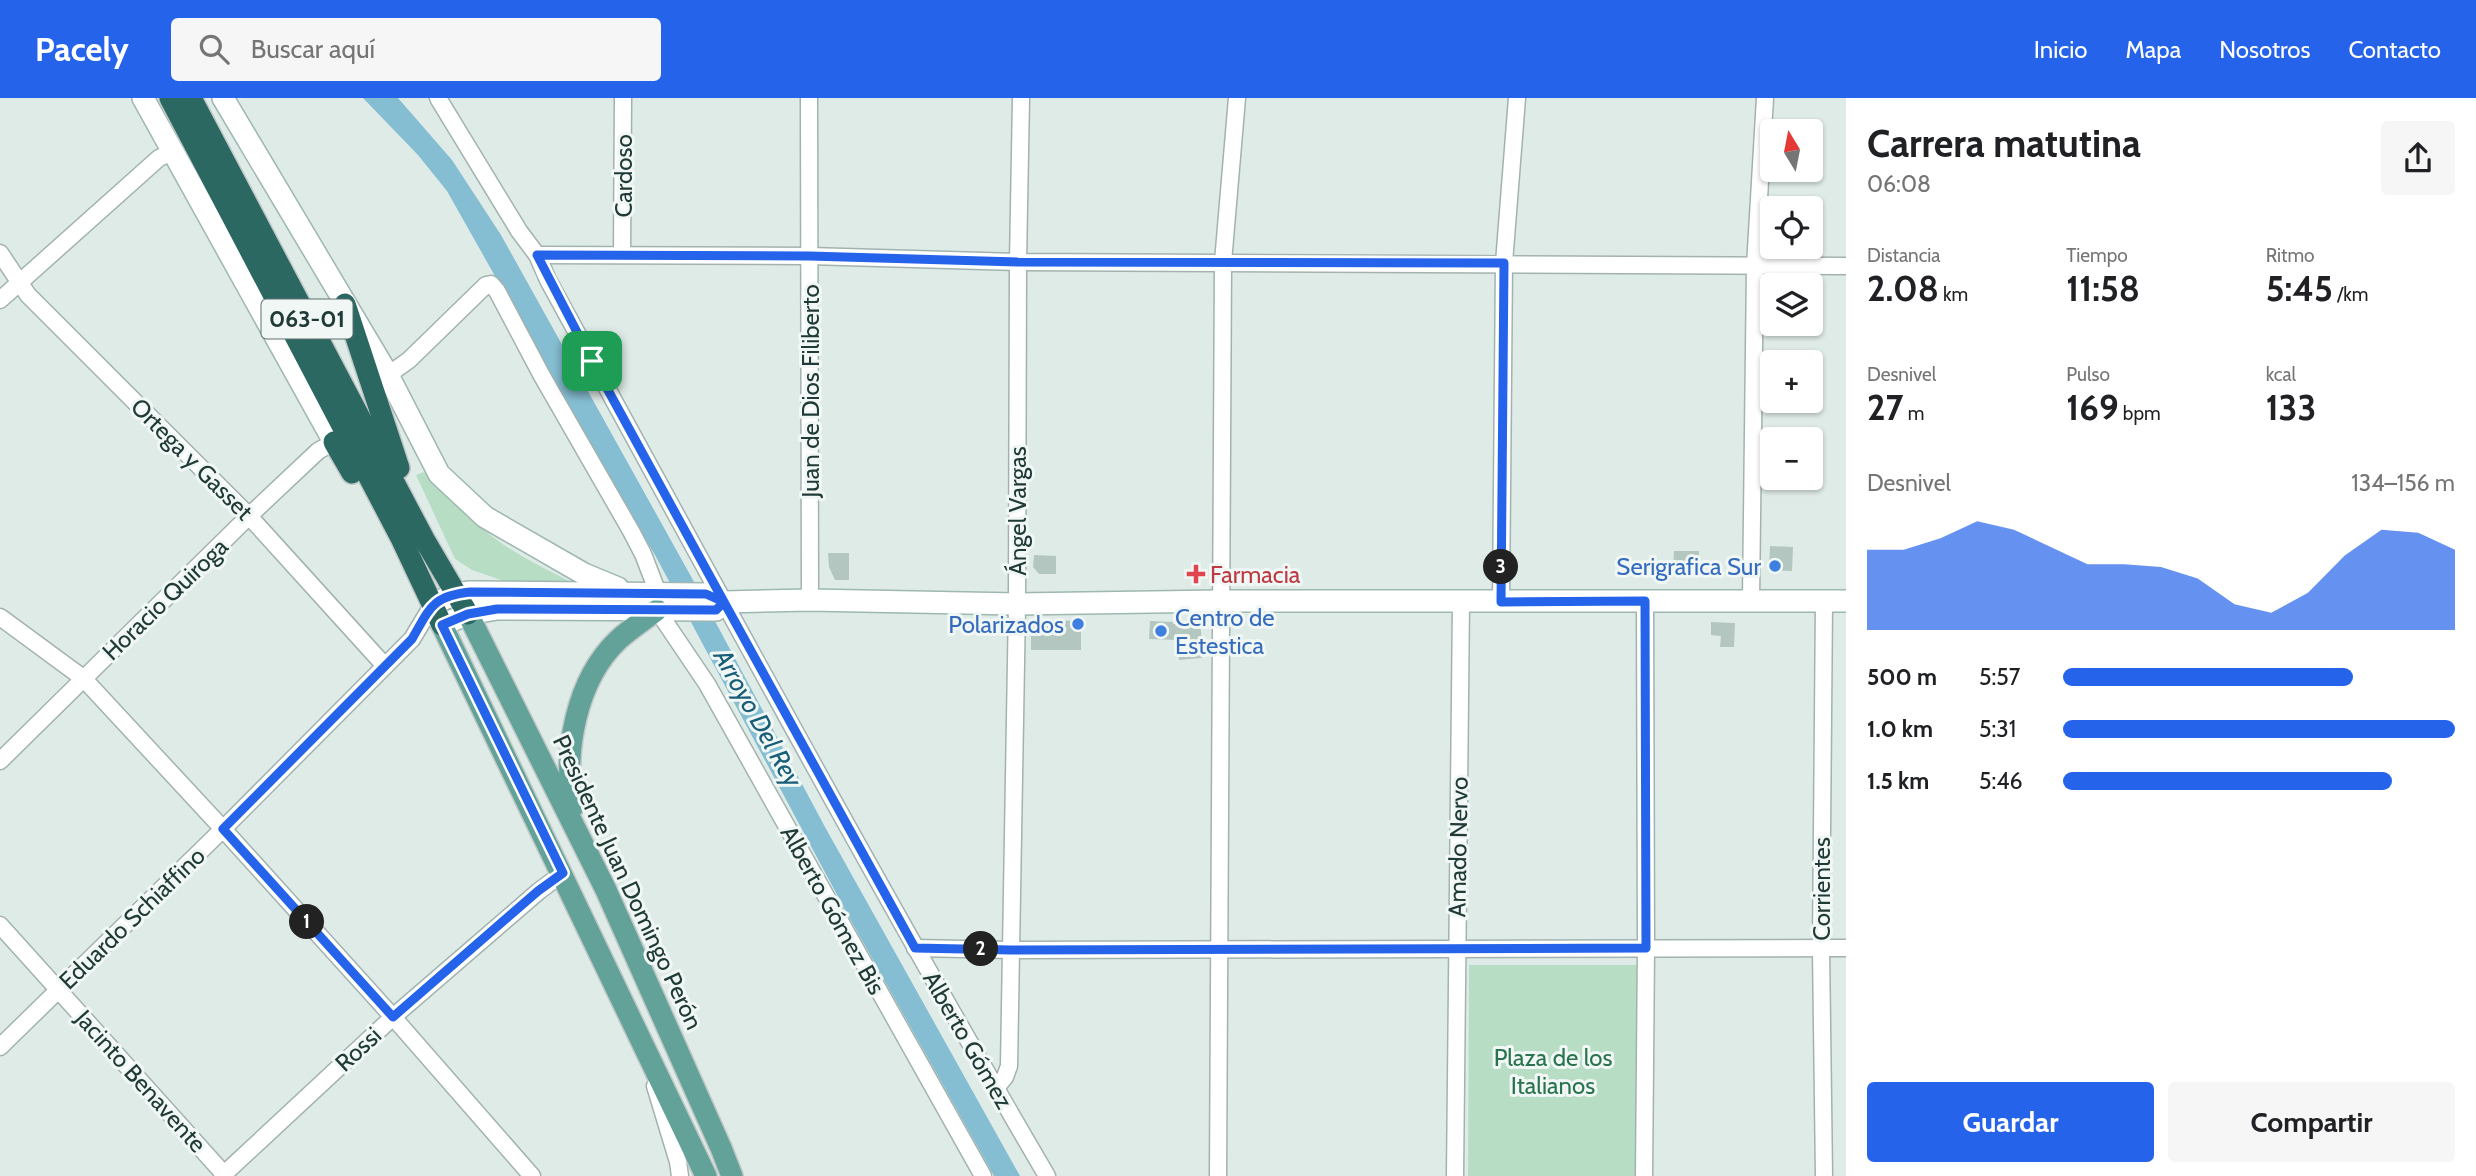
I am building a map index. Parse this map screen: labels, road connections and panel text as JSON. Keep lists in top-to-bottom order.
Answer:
{
  "streets": {
    "highway": ["063-01"],
    "main road": ["Presidente Juan Domingo Perón"],
    "street": [
      "Cardoso",
      "Juan de Dios Filiberto",
      "Ortega y Gasset",
      "Ángel Vargas",
      "Horacio Quiroga",
      "Amado Nervo",
      "Corrientes",
      "Alberto Gómez Bis",
      "Eduardo Schiaffino",
      "Alberto Gómez",
      "Rossi",
      "Jacinto Benavente"
    ]
  },
  "crossings": [
    ["063-01", "Presidente Juan Domingo Perón"],
    ["063-01", "Eduardo Schiaffino"],
    ["063-01", "Rossi"],
    ["Ortega y Gasset", "Horacio Quiroga"],
    ["Ortega y Gasset", "Eduardo Schiaffino"],
    ["Ángel Vargas", "Alberto Gómez"],
    ["Eduardo Schiaffino", "Jacinto Benavente"],
    ["Rossi", "Jacinto Benavente"]
  ],
  "water": ["Arroyo Del Rey"],
  "parks": ["Plaza de los Italianos"],
  "places": {
    "other": ["Serigrafica Sur", "Polarizados", "Centro de Estestica"],
    "health": ["Farmacia"]
  },
  "north": "top",
  "page": {
    "header": "Pacely",
    "search": "Buscar aquí",
    "nav": [
      "Inicio",
      "Mapa",
      "Nosotros",
      "Contacto"
    ],
    "heading": ["Carrera matutina", "06:08"],
    "map_buttons": ["+", "−"],
    "stats": [
      ["Distancia", "2.08 km"],
      ["Tiempo", "11:58"],
      ["Ritmo", "5:45 /km"],
      ["Desnivel", "27 m"],
      ["Pulso", "169 bpm"],
      ["kcal", "133"]
    ],
    "chart": ["Desnivel", "134–156 m"],
    "pins": ["3", "1", "2"],
    "list": [
      {
        "name": "500 m",
        "note": "5:57"
      },
      {
        "name": "1.0 km",
        "note": "5:31"
      },
      {
        "name": "1.5 km",
        "note": "5:46"
      }
    ],
    "buttons": ["Guardar", "Compartir"]
  }
}
